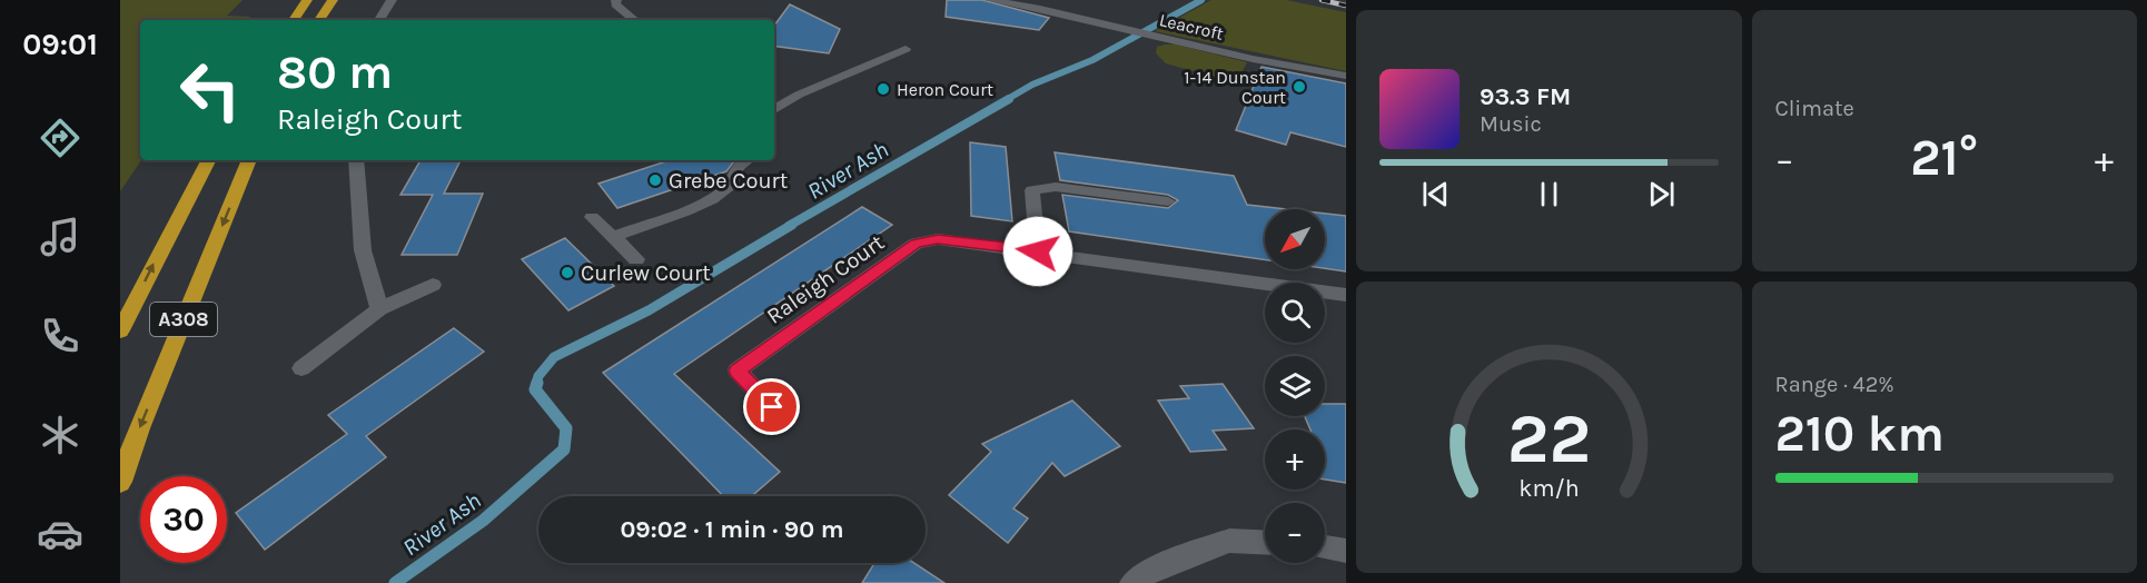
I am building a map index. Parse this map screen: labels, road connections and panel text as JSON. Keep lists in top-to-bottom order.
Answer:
{
  "streets": {
    "highway": ["A308"],
    "street": ["Leacroft", "Raleigh Court"]
  },
  "water": ["River Ash"],
  "places": [
    "1-14 Dunstan Court",
    "Heron Court",
    "Grebe Court",
    "Curlew Court"
  ],
  "north": "bottom left",
  "page": {
    "tabs": "09:01",
    "tile": [
      "Climate",
      ["Range · 42%", "210 km"]
    ],
    "turn": ["80 m", "Raleigh Court"],
    "song": ["93.3 FM", "Music"],
    "heat": ["−", "21°", "+"],
    "map_buttons": ["+", "−"],
    "limit": "30",
    "trip": "09:02 · 1 min · 90 m",
    "gauge": ["22", "km/h"]
  }
}
